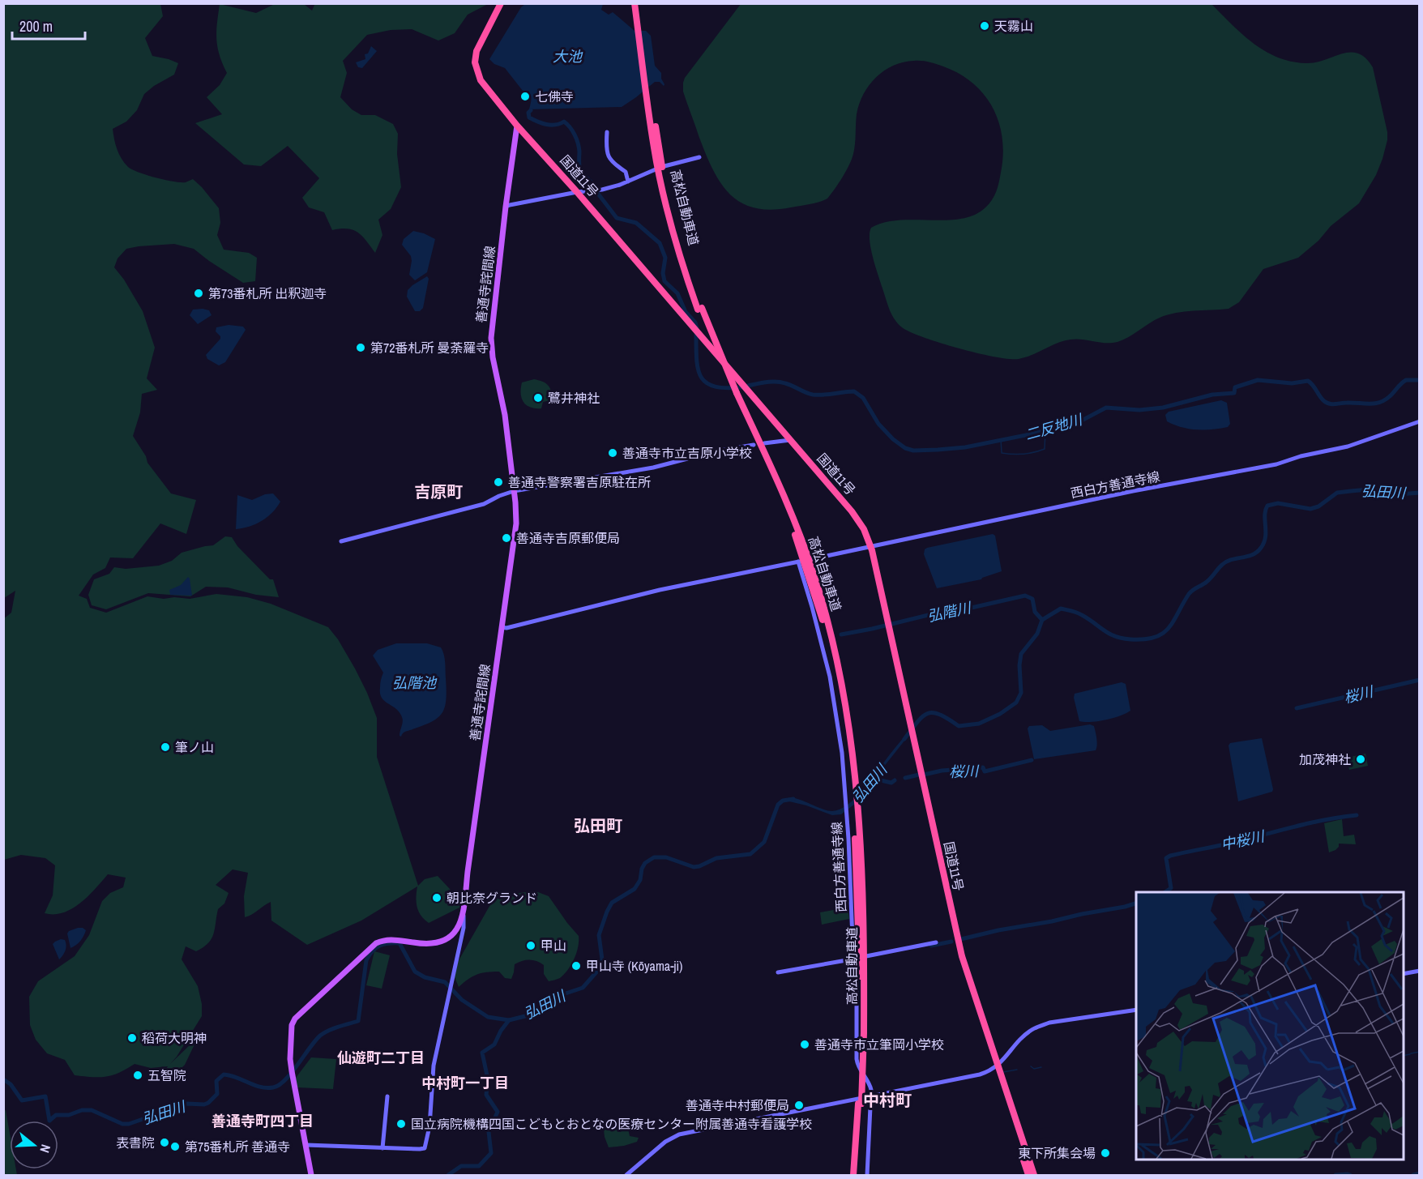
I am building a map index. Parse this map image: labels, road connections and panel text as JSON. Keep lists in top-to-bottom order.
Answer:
{
  "streets": {
    "highway": ["国道11号", "高松自動車道"],
    "main road": ["善通寺詫間線", "西白方善通寺線"]
  },
  "crossings": [
    ["国道11号", "善通寺詫間線"],
    ["国道11号", "西白方善通寺線"],
    ["善通寺詫間線", "西白方善通寺線"]
  ],
  "districts": [
    "吉原町",
    "弘田町",
    "仙遊町二丁目",
    "中村町一丁目",
    "中村町",
    "善通寺町四丁目"
  ],
  "water": [
    "大池",
    "二反地川",
    "弘田川",
    "弘階川",
    "弘階池",
    "桜川",
    "中桜川"
  ],
  "places": [
    "天霧山",
    "七佛寺",
    "第73番札所 出釈迦寺",
    "第72番札所 曼荼羅寺",
    "鷺井神社",
    "善通寺市立吉原小学校",
    "善通寺警察署吉原駐在所",
    "善通寺吉原郵便局",
    "筆ノ山",
    "加茂神社",
    "朝比奈グランド",
    "甲山",
    "甲山寺 (Kōyama-ji)",
    "稻荷大明神",
    "善通寺市立筆岡小学校",
    "五智院",
    "善通寺中村郵便局",
    "国立病院機構四国こどもとおとなの医療センター附属善通寺看護学校",
    "表書院",
    "第75番札所 善通寺",
    "東下所集会場"
  ],
  "scale_bar": "200 m",
  "north": "right"
}
